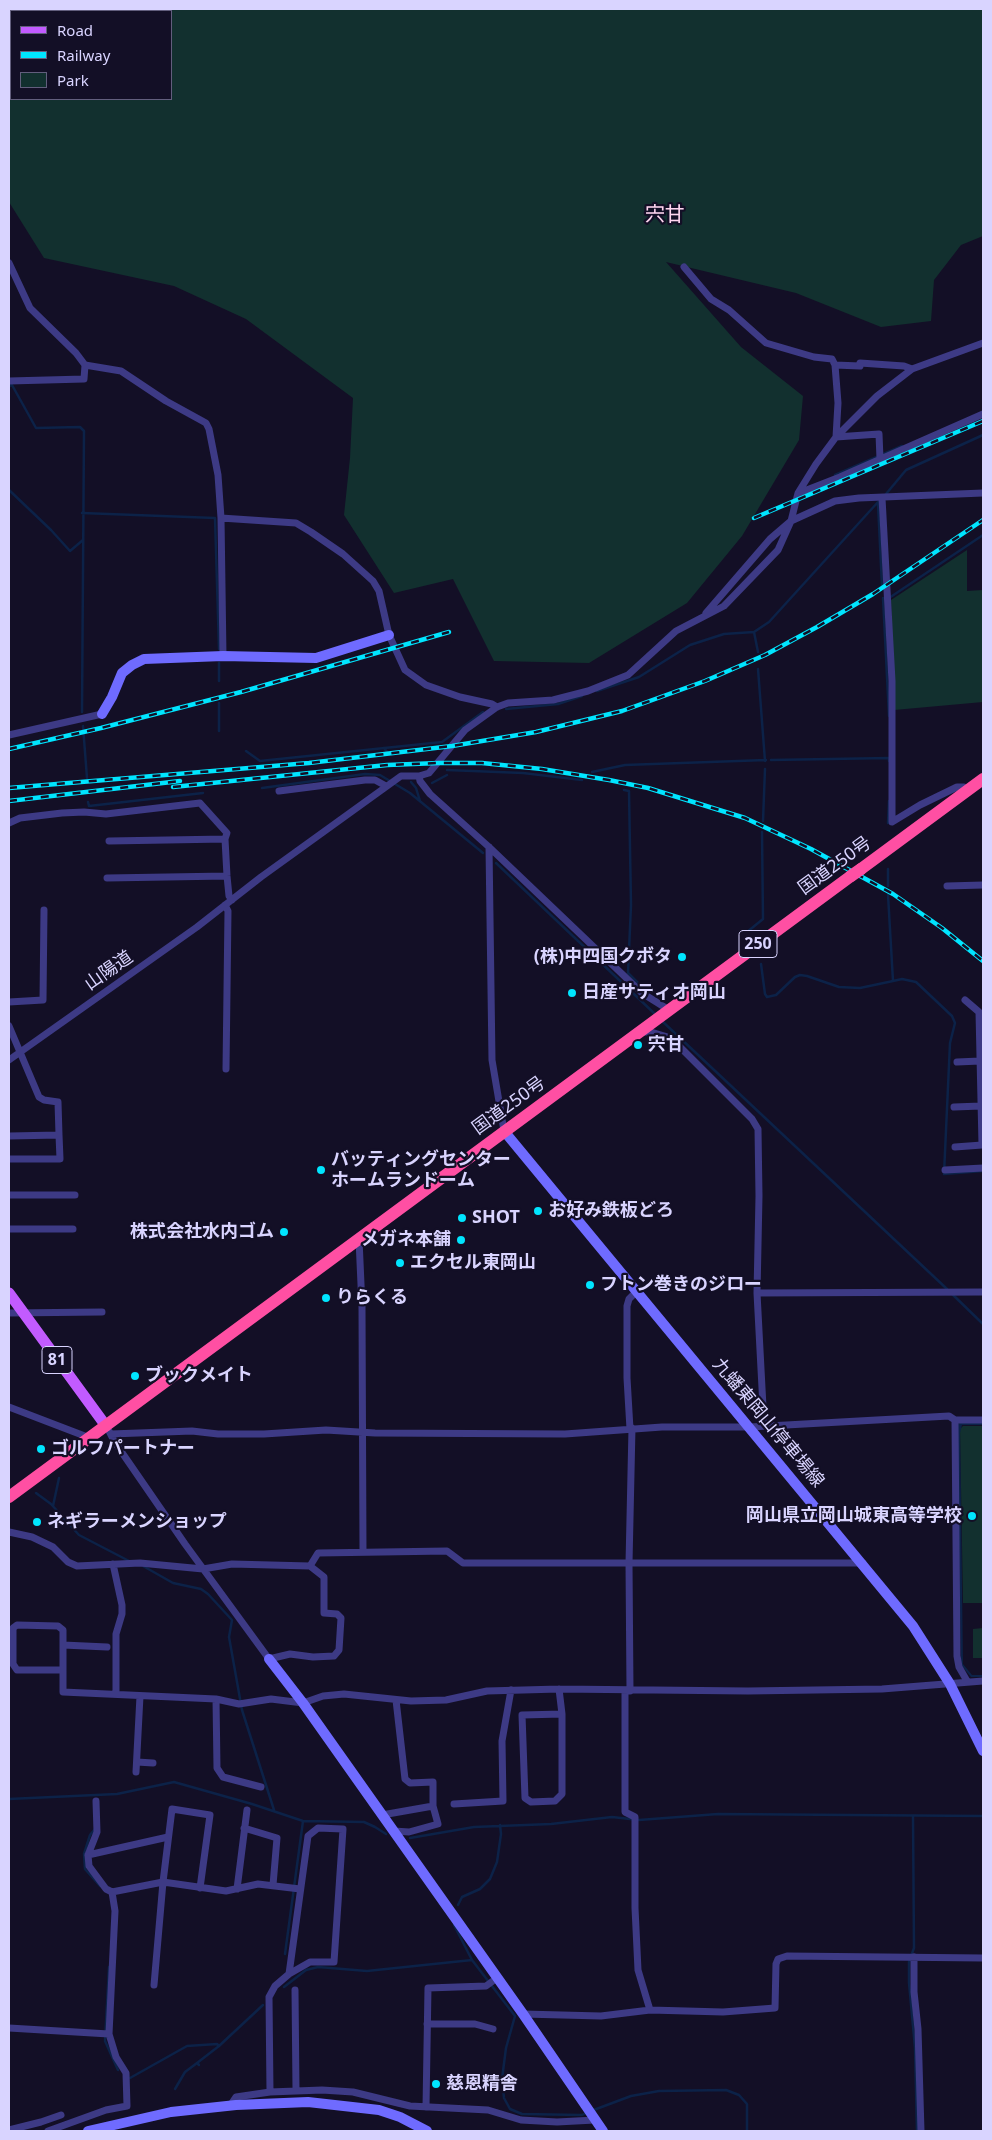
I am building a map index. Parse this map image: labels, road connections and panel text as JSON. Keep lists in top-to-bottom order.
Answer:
{
  "streets": {
    "highway": ["国道250号", "250"],
    "main road": ["81"],
    "street": ["山陽道", "九蟠東岡山停車場線"]
  },
  "crossings": [
    ["国道250号", "81"],
    ["国道250号", "九蟠東岡山停車場線"]
  ],
  "districts": ["宍甘"],
  "places": [
    "(株)中四国クボタ",
    "日産サティオ岡山",
    "宍甘",
    "バッティングセンター ホームランドーム",
    "お好み鉄板どろ",
    "SHOT",
    "株式会社水内ゴム",
    "メガネ本舗",
    "エクセル東岡山",
    "フトン巻きのジロー",
    "りらくる",
    "ブックメイト",
    "ゴルフパートナー",
    "岡山県立岡山城東高等学校",
    "ネギラーメンショップ",
    "慈恩精舎"
  ],
  "legend": ["Road", "Railway", "Park"]
}
